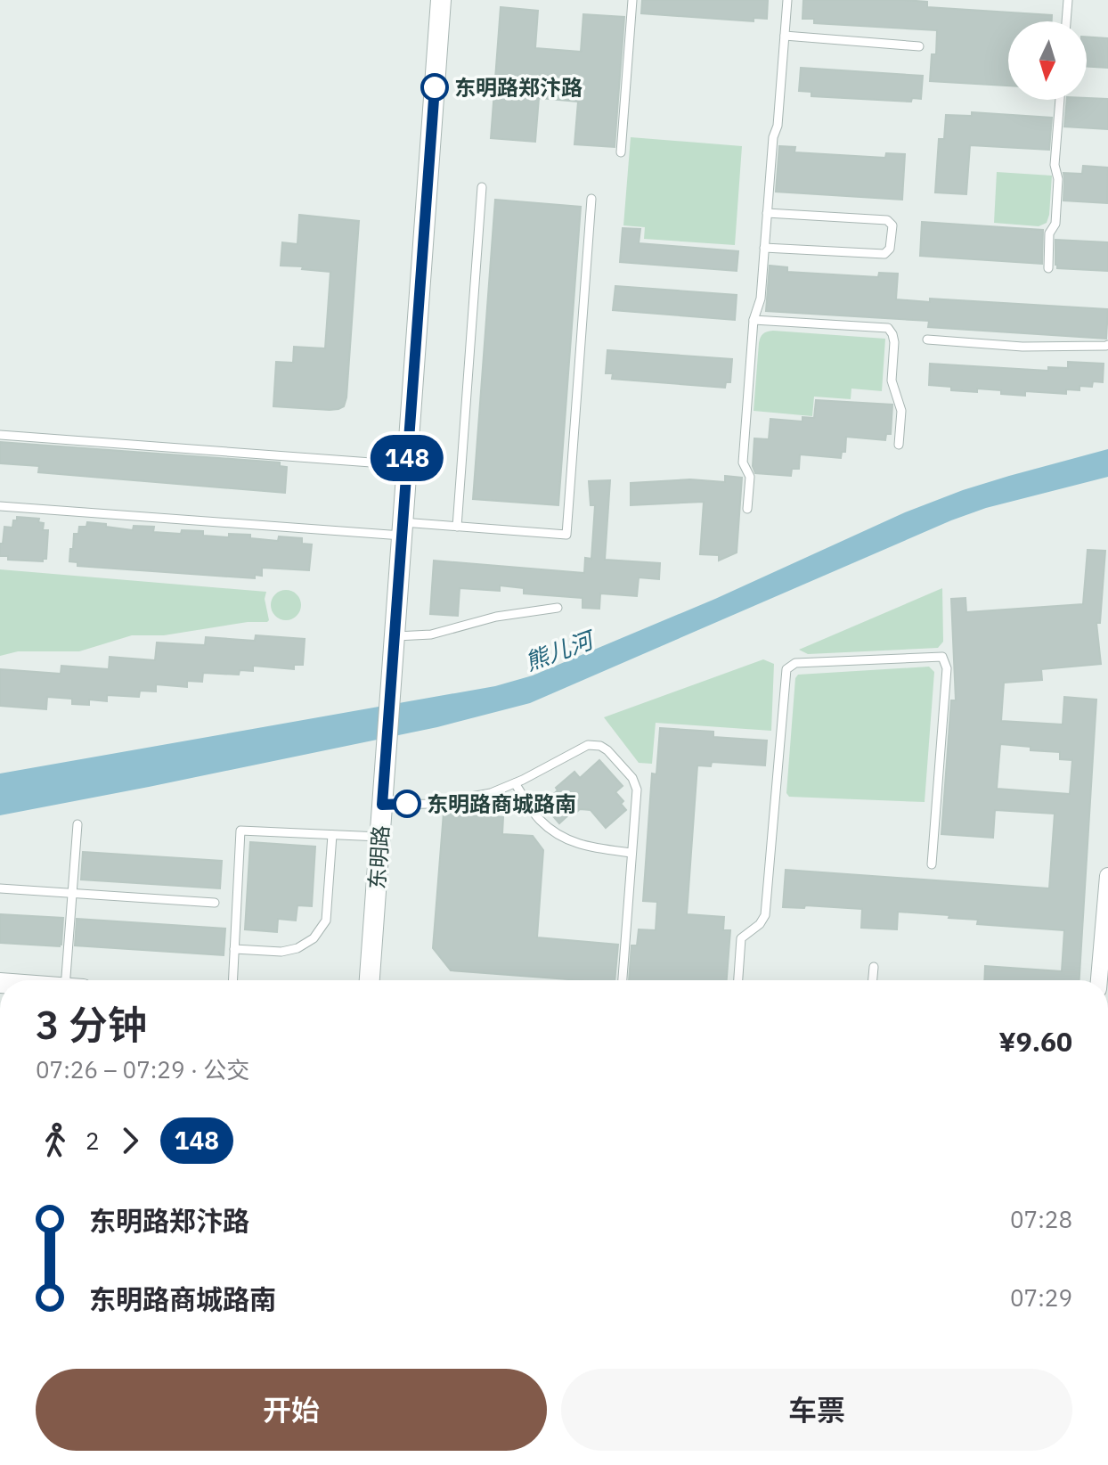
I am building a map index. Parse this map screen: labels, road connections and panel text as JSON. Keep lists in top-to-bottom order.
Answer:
{
  "streets": {
    "street": ["东明路"]
  },
  "water": ["熊儿河"],
  "places": ["东明路郑汴路", "东明路商城路南"],
  "lines": ["bus line 148"],
  "north": "bottom",
  "page": {
    "on_map": "148",
    "heading": ["3 分钟", "07:26 – 07:29 · 公交", "¥9.60"],
    "legs": ["2", "148"],
    "list": [
      {
        "name": "东明路郑汴路",
        "value": "07:28"
      },
      {
        "name": "东明路商城路南",
        "value": "07:29"
      }
    ],
    "buttons": ["开始", "车票"]
  }
}
